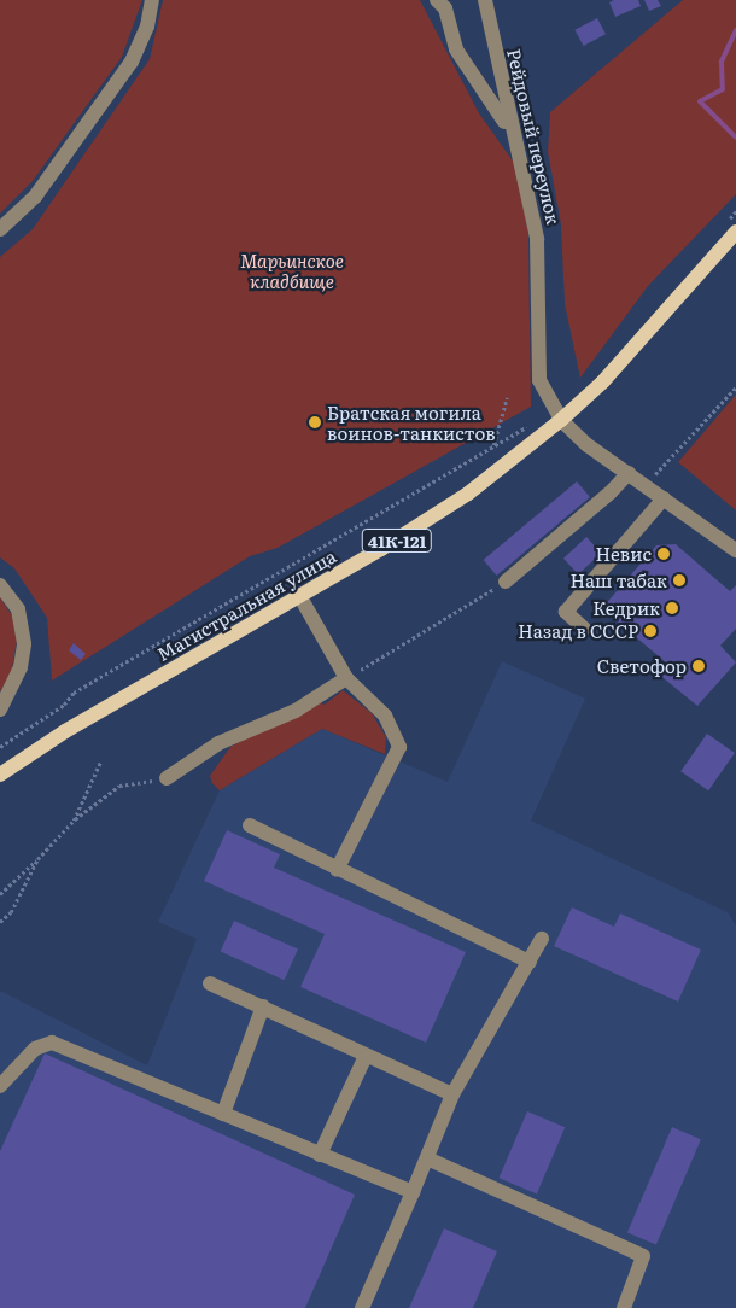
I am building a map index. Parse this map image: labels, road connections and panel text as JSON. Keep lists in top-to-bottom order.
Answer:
{
  "streets": {
    "main road": ["41К-121", "Магистральная улица"],
    "street": ["Рейдовый переулок"]
  },
  "crossings": [
    ["Рейдовый переулок", "Магистральная улица"]
  ],
  "parks": ["Марьинское кладбище"],
  "places": [
    "Братская могила воинов-танкистов",
    "Невис",
    "Наш табак",
    "Кедрик",
    "Назад в СССР",
    "Светофор"
  ]
}
